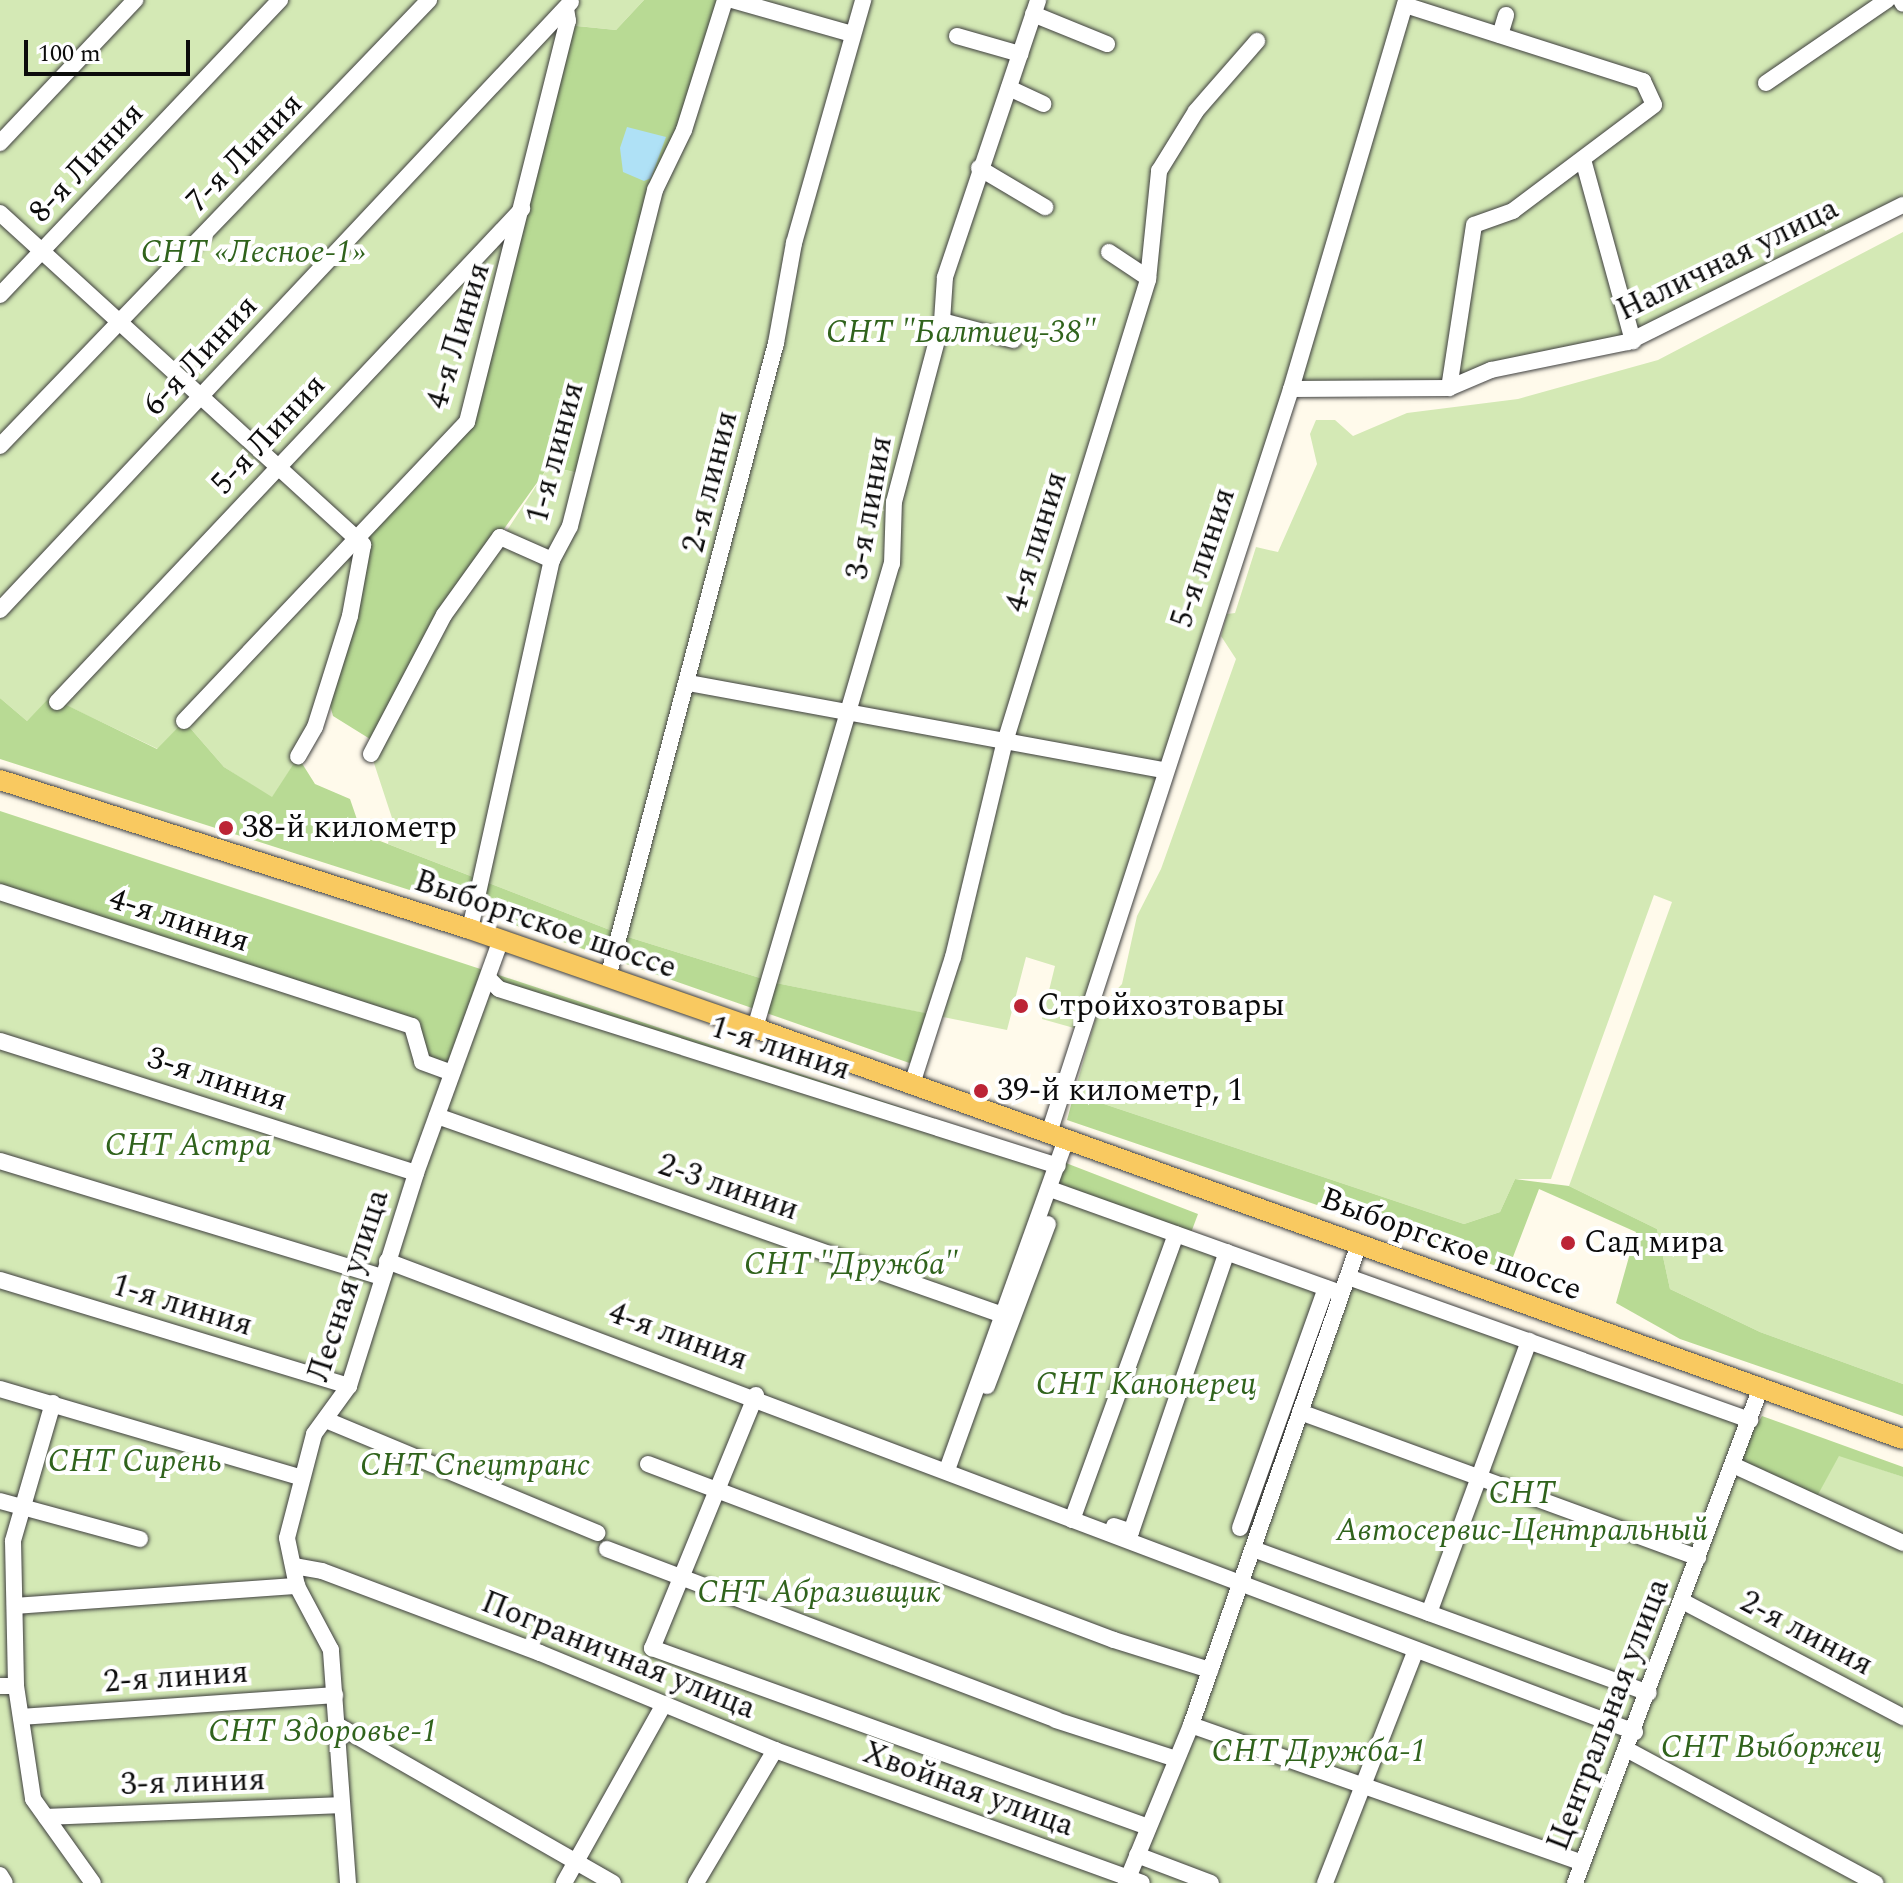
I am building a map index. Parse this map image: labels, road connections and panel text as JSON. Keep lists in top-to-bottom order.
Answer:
{
  "streets": {
    "main road": ["Выборгское шоссе"],
    "street": [
      "7-я Линия",
      "8-я Линия",
      "Наличная улица",
      "4-я Линия",
      "6-я Линия",
      "5-я Линия",
      "1-я линия",
      "2-я линия",
      "3-я линия",
      "4-я линия",
      "5-я линия",
      "2-3 линии",
      "Лесная улица",
      "Пограничная улица",
      "Центральная улица",
      "Хвойная улица"
    ]
  },
  "crossings": [
    ["Наличная улица", "5-я линия"],
    ["4-я Линия", "6-я Линия"],
    ["4-я Линия", "5-я Линия"],
    ["1-я линия", "5-я линия"],
    ["1-я линия", "Выборгское шоссе"],
    ["1-я линия", "Лесная улица"],
    ["2-я линия", "Выборгское шоссе"],
    ["2-я линия", "Лесная улица"],
    ["2-я линия", "Центральная улица"],
    ["3-я линия", "Выборгское шоссе"],
    ["3-я линия", "Лесная улица"],
    ["4-я линия", "Выборгское шоссе"],
    ["4-я линия", "Лесная улица"],
    ["5-я линия", "Выборгское шоссе"],
    ["Выборгское шоссе", "Лесная улица"],
    ["Выборгское шоссе", "Центральная улица"],
    ["2-3 линии", "Лесная улица"],
    ["Лесная улица", "Пограничная улица"],
    ["Пограничная улица", "Хвойная улица"]
  ],
  "parks": [
    "СНТ «Лесное-1»",
    "СНТ \"Балтиец-38\"",
    "СНТ Астра",
    "СНТ \"Дружба\"",
    "СНТ Канонерец",
    "СНТ Сирень",
    "СНТ Спецтранс",
    "СНТ Автосервис-Центральный",
    "СНТ Абразивщик",
    "СНТ Здоровье-1",
    "СНТ Выборжец",
    "СНТ Дружба-1"
  ],
  "places": [
    "38-й километр",
    "Стройхозтовары",
    "39-й километр, 1",
    "Сад мира"
  ],
  "scale_bar": "100 m"
}
